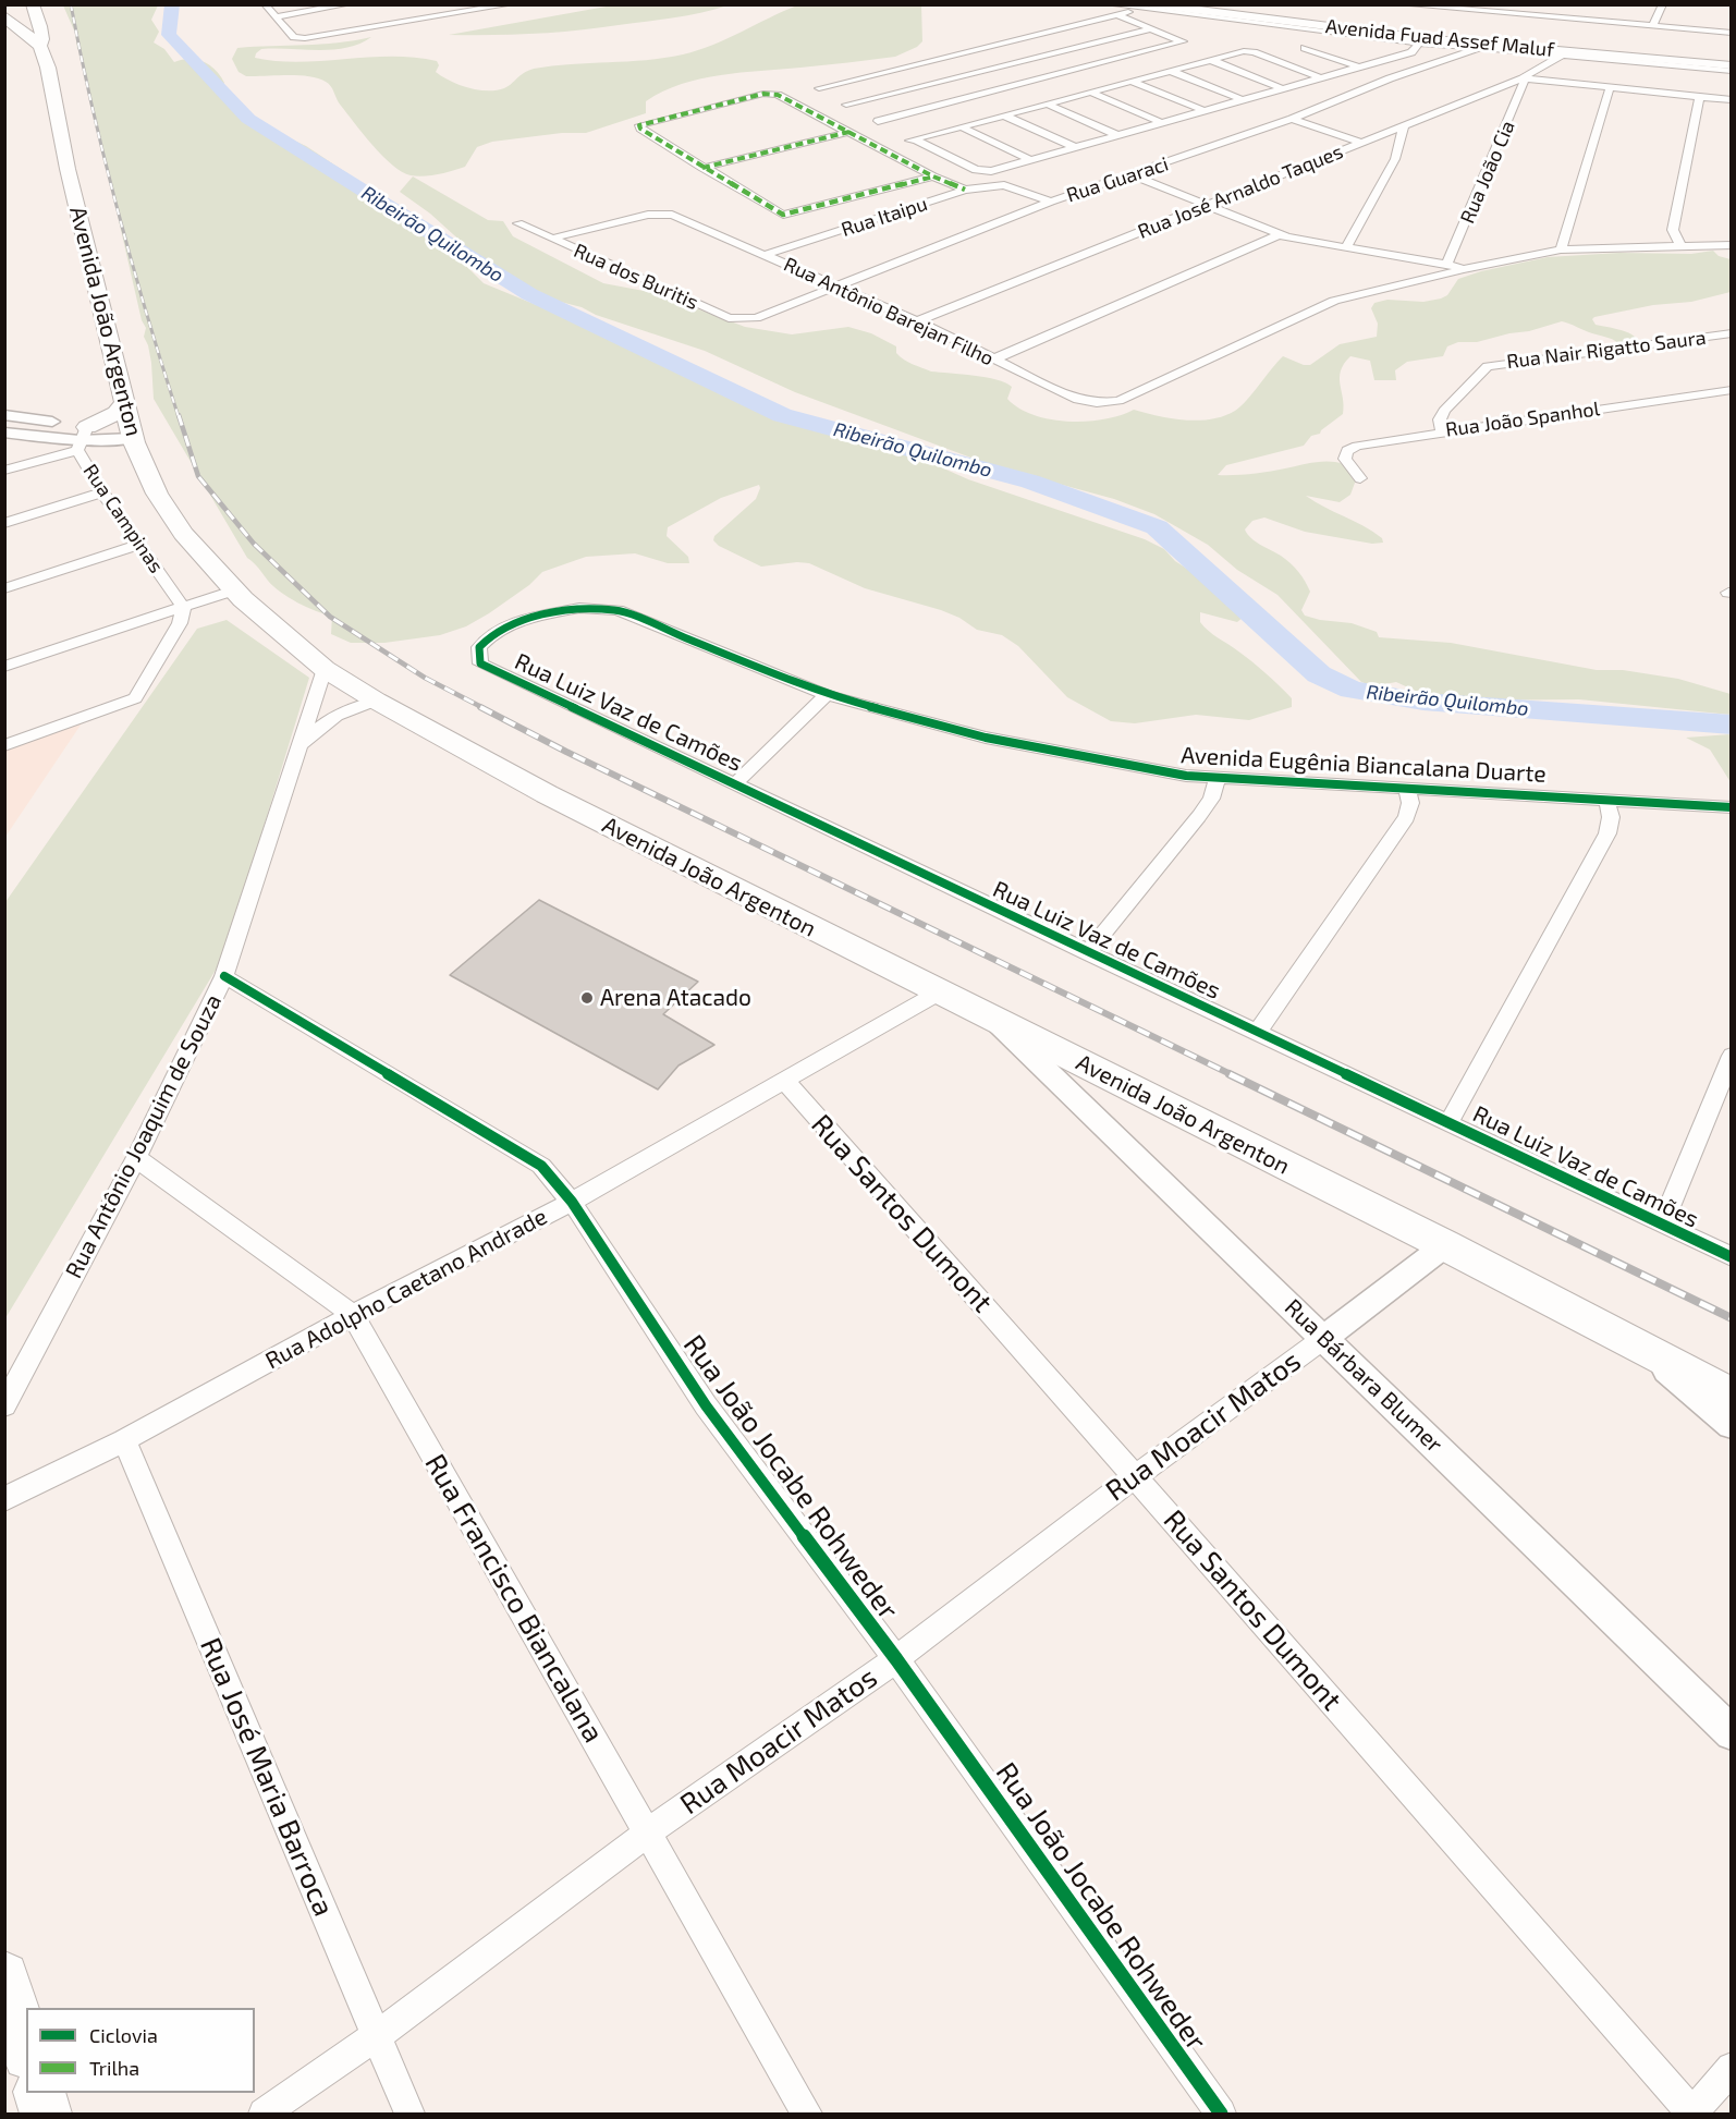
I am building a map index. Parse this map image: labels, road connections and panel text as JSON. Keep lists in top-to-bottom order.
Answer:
{
  "streets": {
    "main road": ["Avenida Fuad Assef Maluf", "Avenida João Argenton"],
    "street": [
      "Rua João Cia",
      "Rua Guaraci",
      "Rua José Arnaldo Taques",
      "Rua Itaipu",
      "Rua dos Buritis",
      "Rua Antônio Barejan Filho",
      "Rua Nair Rigatto Saura",
      "Rua João Spanhol",
      "Rua Campinas",
      "Rua Luiz Vaz de Camões",
      "Avenida Eugênia Biancalana Duarte",
      "Rua Antônio Joaquim de Souza",
      "Rua Santos Dumont",
      "Rua Adolpho Caetano Andrade",
      "Rua Bárbara Blumer",
      "Rua Moacir Matos",
      "Rua João Jocabe Rohweder",
      "Rua Francisco Biancalana",
      "Rua José Maria Barroca"
    ]
  },
  "crossings": [
    ["Avenida Fuad Assef Maluf", "Rua José Arnaldo Taques"],
    ["Rua João Cia", "Rua José Arnaldo Taques"],
    ["Rua Guaraci", "Rua Itaipu"],
    ["Rua Guaraci", "Rua dos Buritis"],
    ["Rua Guaraci", "Rua Antônio Barejan Filho"],
    ["Rua José Arnaldo Taques", "Rua Antônio Barejan Filho"],
    ["Rua Itaipu", "Rua Antônio Barejan Filho"],
    ["Rua dos Buritis", "Rua Antônio Barejan Filho"],
    ["Avenida João Argenton", "Rua Antônio Joaquim de Souza"],
    ["Avenida João Argenton", "Rua Adolpho Caetano Andrade"],
    ["Avenida João Argenton", "Rua Bárbara Blumer"],
    ["Avenida João Argenton", "Rua Moacir Matos"],
    ["Rua Nair Rigatto Saura", "Rua João Spanhol"],
    ["Rua Luiz Vaz de Camões", "Avenida Eugênia Biancalana Duarte"],
    ["Rua Antônio Joaquim de Souza", "Rua João Jocabe Rohweder"],
    ["Rua Antônio Joaquim de Souza", "Rua Francisco Biancalana"],
    ["Rua Santos Dumont", "Rua Adolpho Caetano Andrade"],
    ["Rua Santos Dumont", "Rua Moacir Matos"],
    ["Rua Adolpho Caetano Andrade", "Rua João Jocabe Rohweder"],
    ["Rua Adolpho Caetano Andrade", "Rua Francisco Biancalana"],
    ["Rua Adolpho Caetano Andrade", "Rua José Maria Barroca"],
    ["Rua Bárbara Blumer", "Rua Moacir Matos"],
    ["Rua Moacir Matos", "Rua João Jocabe Rohweder"],
    ["Rua Moacir Matos", "Rua Francisco Biancalana"],
    ["Rua Moacir Matos", "Rua José Maria Barroca"]
  ],
  "water": ["Ribeirão Quilombo"],
  "places": ["Arena Atacado"],
  "legend": ["Ciclovia", "Trilha"]
}
